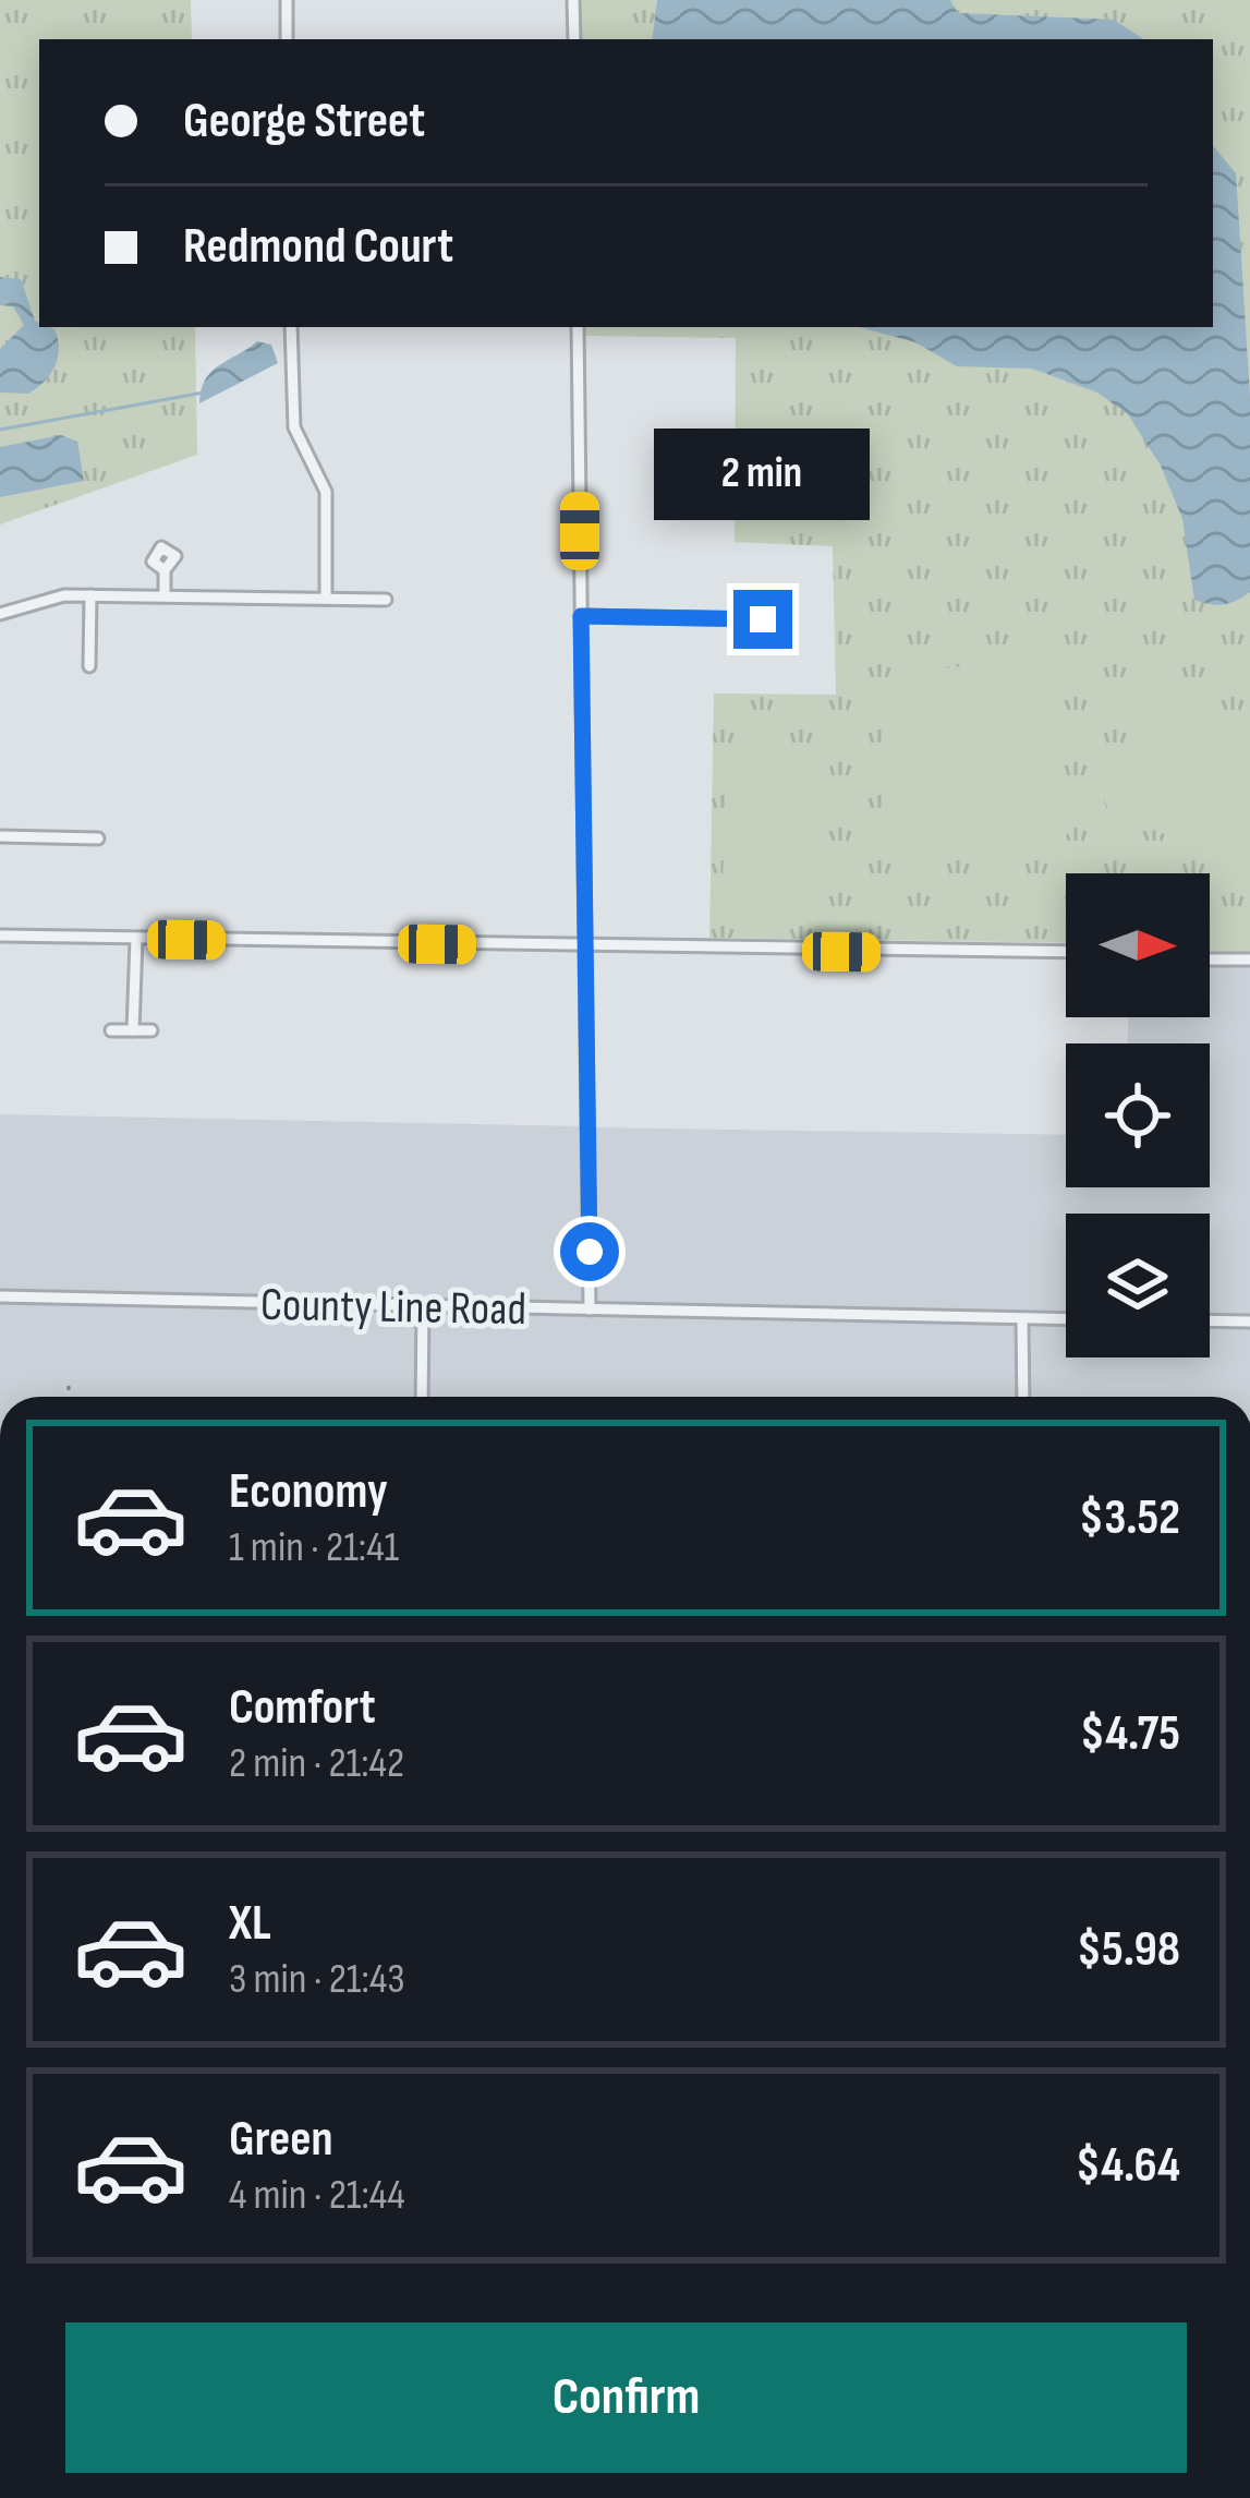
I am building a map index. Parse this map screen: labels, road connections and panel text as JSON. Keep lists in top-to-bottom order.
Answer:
{
  "streets": {
    "street": ["County Line Road"]
  },
  "north": "right",
  "page": {
    "banner": ["George Street", "Redmond Court"],
    "bubble": "2 min",
    "list": [
      {
        "name": "Economy",
        "note": "1 min · 21:41",
        "value": "$3.52"
      },
      {
        "name": "Comfort",
        "note": "2 min · 21:42",
        "value": "$4.75"
      },
      {
        "name": "XL",
        "note": "3 min · 21:43",
        "value": "$5.98"
      },
      {
        "name": "Green",
        "note": "4 min · 21:44",
        "value": "$4.64"
      }
    ],
    "buttons": "Confirm"
  }
}
